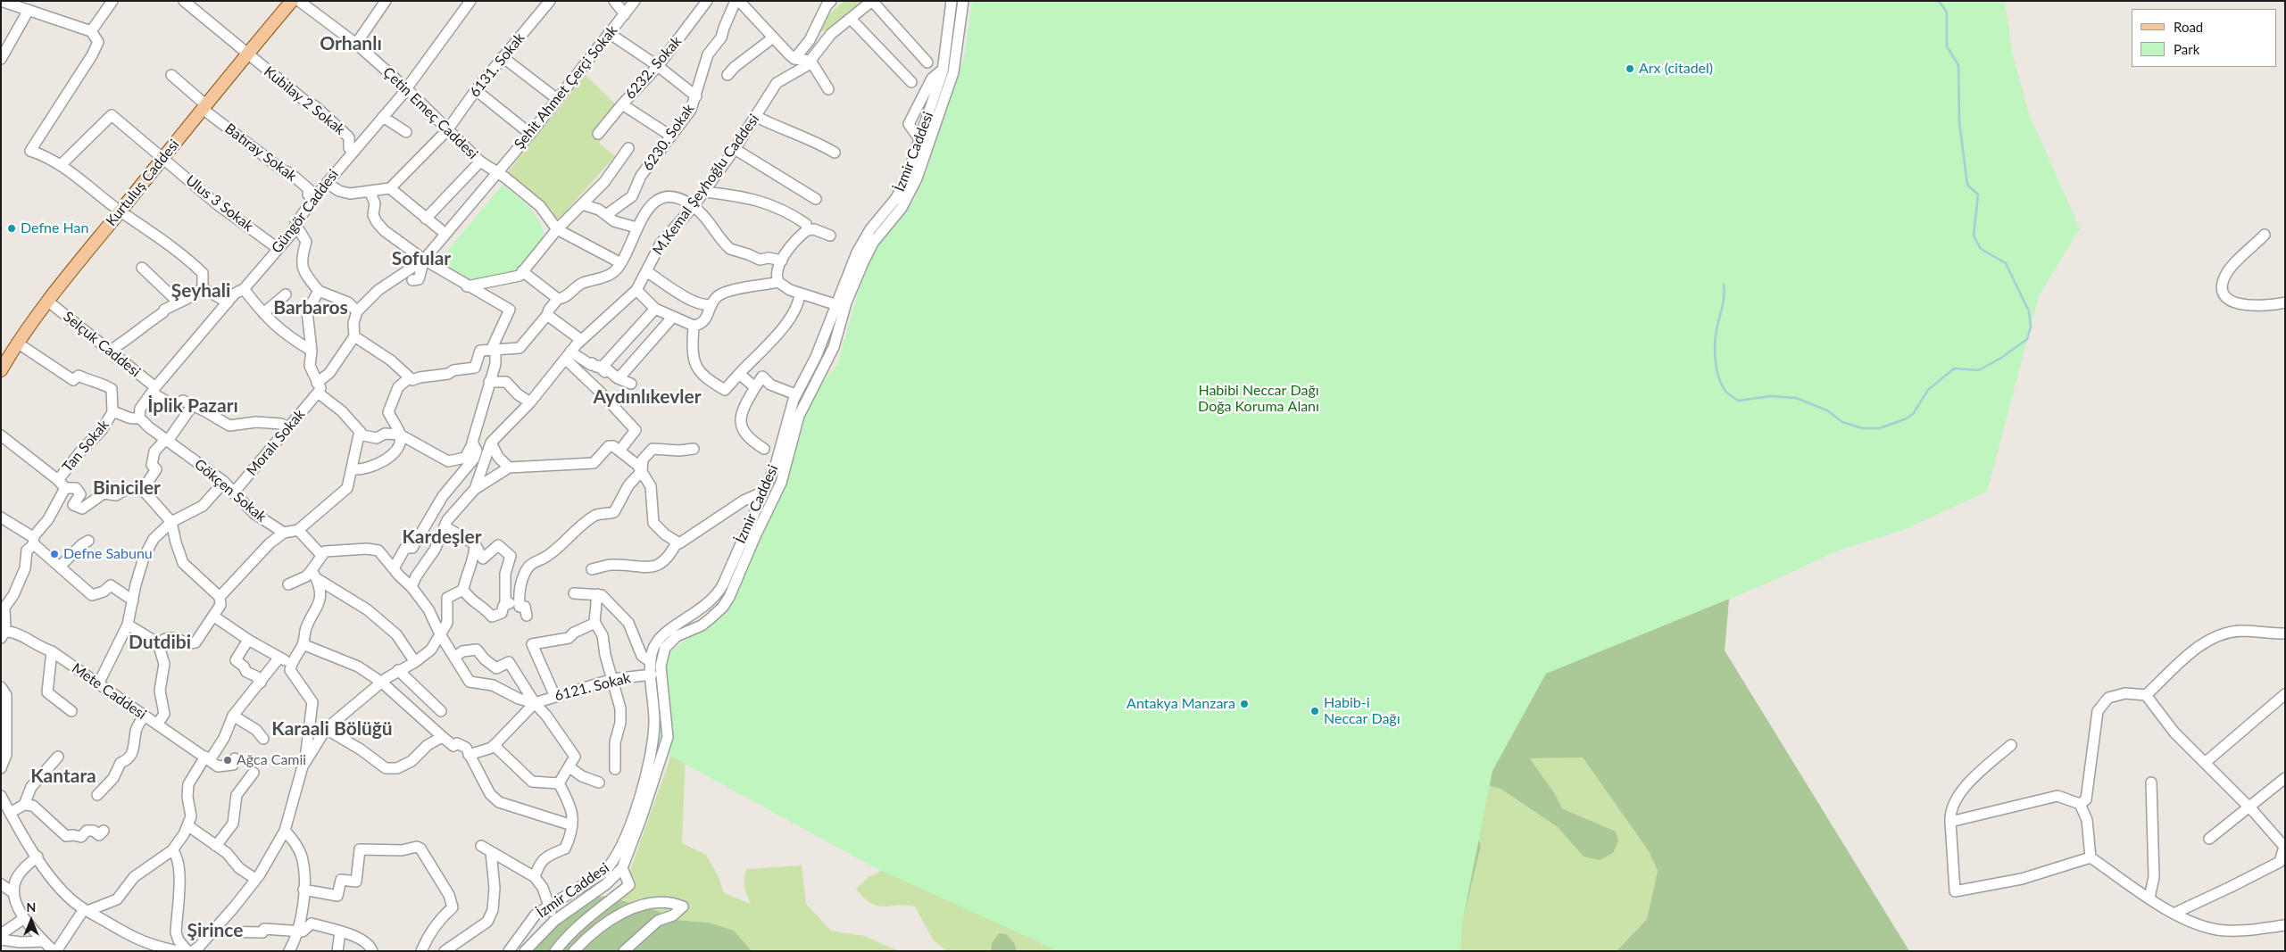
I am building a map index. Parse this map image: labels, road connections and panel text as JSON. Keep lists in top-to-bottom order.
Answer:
{
  "streets": {
    "main road": ["Kurtuluş Caddesi"],
    "street": [
      "6131. Sokak",
      "6232. Sokak",
      "Şehit Ahmet Çerçi Sokak",
      "Kubilay 2 Sokak",
      "Çetin Emeç Caddesi",
      "6230. Sokak",
      "İzmir Caddesi",
      "Batıray Sokak",
      "M.Kemal Şeyhoğlu Caddesi",
      "Ulus 3 Sokak",
      "Güngör Caddesi",
      "Selçuk Caddesi",
      "Moralı Sokak",
      "Tan Sokak",
      "Gökçen Sokak",
      "6121. Sokak",
      "Mete Caddesi"
    ]
  },
  "crossings": [
    ["6131. Sokak", "Çetin Emeç Caddesi"],
    ["Şehit Ahmet Çerçi Sokak", "Çetin Emeç Caddesi"],
    ["Kubilay 2 Sokak", "Kurtuluş Caddesi"],
    ["Kubilay 2 Sokak", "Güngör Caddesi"],
    ["Çetin Emeç Caddesi", "Güngör Caddesi"],
    ["İzmir Caddesi", "6121. Sokak"],
    ["Batıray Sokak", "Kurtuluş Caddesi"],
    ["Batıray Sokak", "Güngör Caddesi"],
    ["Kurtuluş Caddesi", "Ulus 3 Sokak"],
    ["Kurtuluş Caddesi", "Selçuk Caddesi"],
    ["Ulus 3 Sokak", "Güngör Caddesi"],
    ["Güngör Caddesi", "Selçuk Caddesi"],
    ["Güngör Caddesi", "Gökçen Sokak"],
    ["Moralı Sokak", "Gökçen Sokak"]
  ],
  "districts": [
    "Orhanlı",
    "Sofular",
    "Şeyhali",
    "Barbaros",
    "Aydınlıkevler",
    "İplik Pazarı",
    "Biniciler",
    "Kardeşler",
    "Dutdibi",
    "Karaali Bölüğü",
    "Kantara",
    "Şirince"
  ],
  "parks": ["Habibi Neccar Dağı Doğa Koruma Alanı"],
  "places": [
    "Arx (citadel)",
    "Defne Han",
    "Defne Sabunu",
    "Antakya Manzara",
    "Habib-i Neccar Dağı",
    "Ağca Camii"
  ],
  "legend": ["Road", "Park"],
  "north": "top"
}
